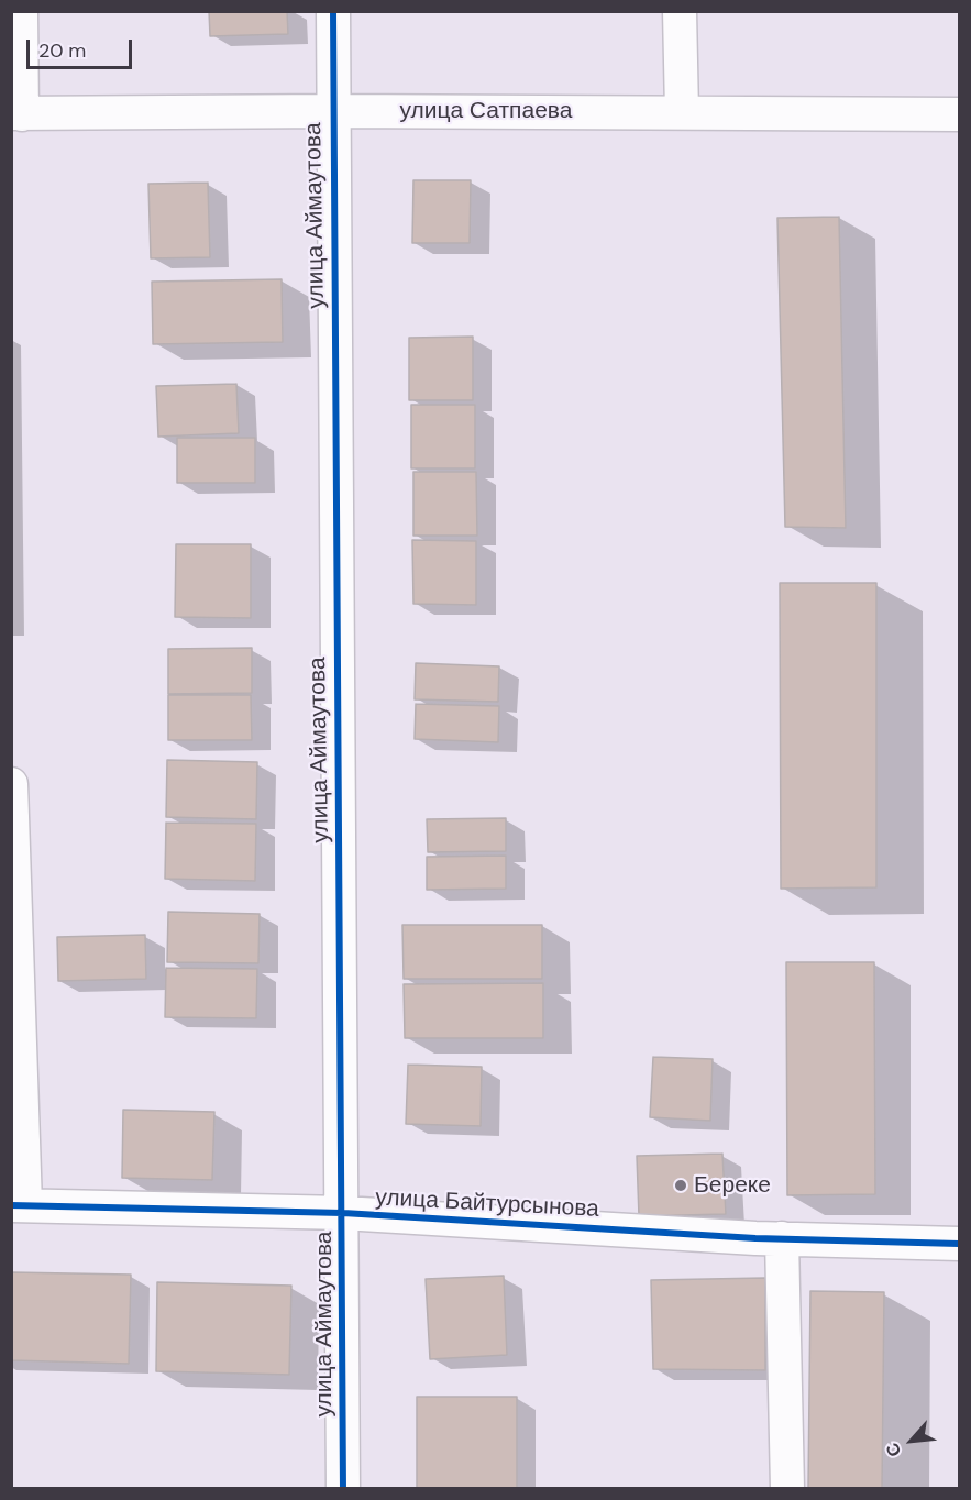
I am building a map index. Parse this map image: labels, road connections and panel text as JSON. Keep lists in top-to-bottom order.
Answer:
{
  "streets": {
    "street": ["улица Сатпаева", "улица Аймаутова", "улица Байтурсынова"]
  },
  "crossings": [
    ["улица Сатпаева", "улица Аймаутова"],
    ["улица Аймаутова", "улица Байтурсынова"]
  ],
  "places": ["Береке"],
  "scale_bar": "20 m",
  "north": "bottom left"
}
